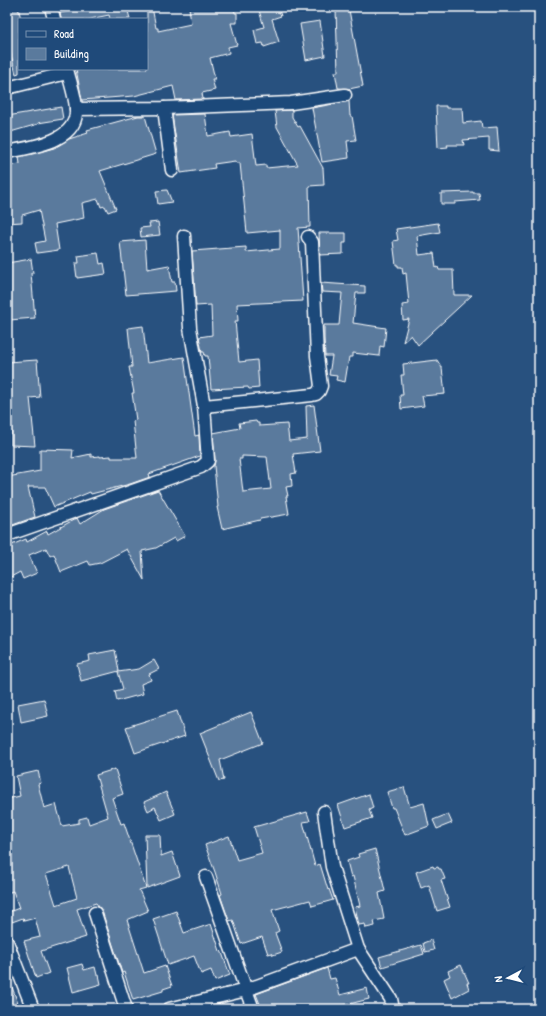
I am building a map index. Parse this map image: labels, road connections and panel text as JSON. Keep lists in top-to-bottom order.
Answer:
{
  "legend": ["Road", "Building"],
  "north": "left"
}
